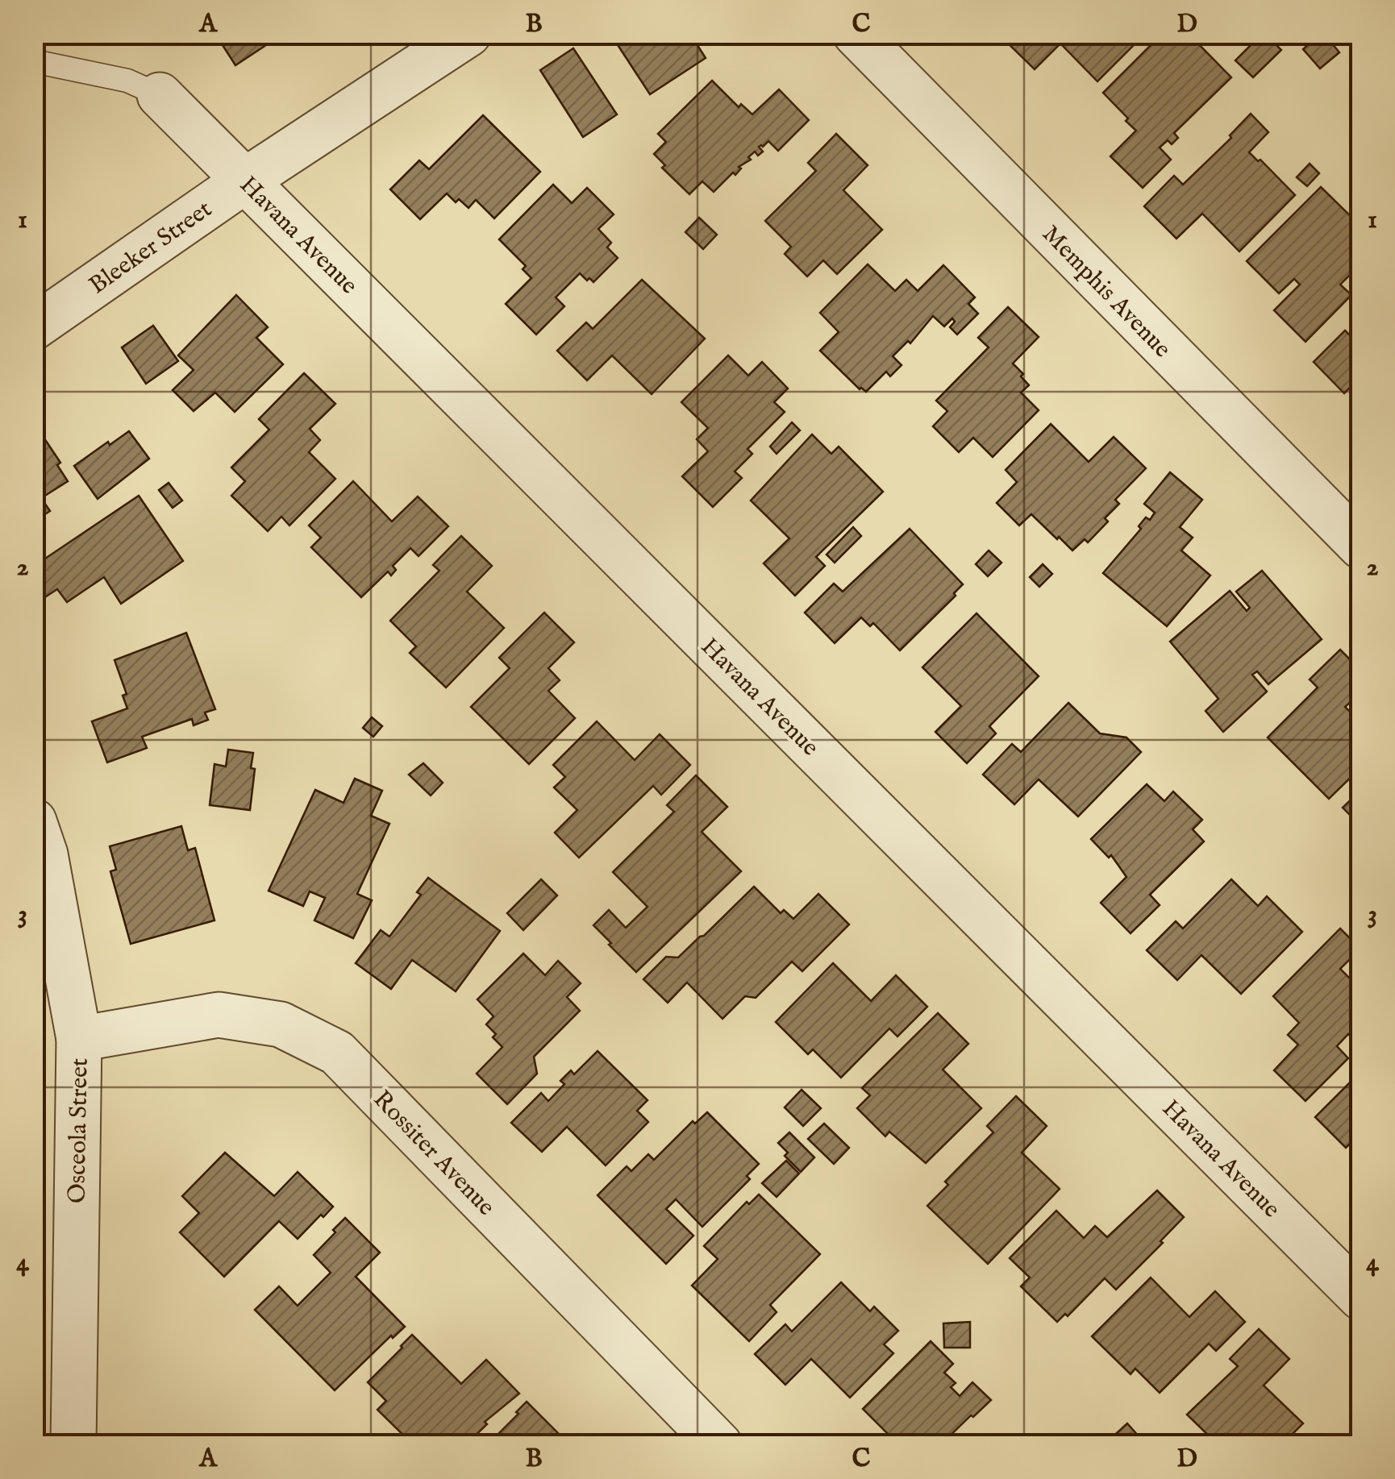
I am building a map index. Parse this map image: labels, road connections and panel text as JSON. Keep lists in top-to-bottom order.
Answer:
{
  "streets": {
    "street": [
      "Havana Avenue",
      "Bleeker Street",
      "Memphis Avenue",
      "Osceola Street",
      "Rossiter Avenue"
    ]
  },
  "crossings": [
    ["Havana Avenue", "Bleeker Street"],
    ["Osceola Street", "Rossiter Avenue"]
  ],
  "grid": {
    "columns": [
      "A",
      "B",
      "C",
      "D"
    ],
    "rows": [
      "1",
      "2",
      "3",
      "4"
    ]
  }
}
